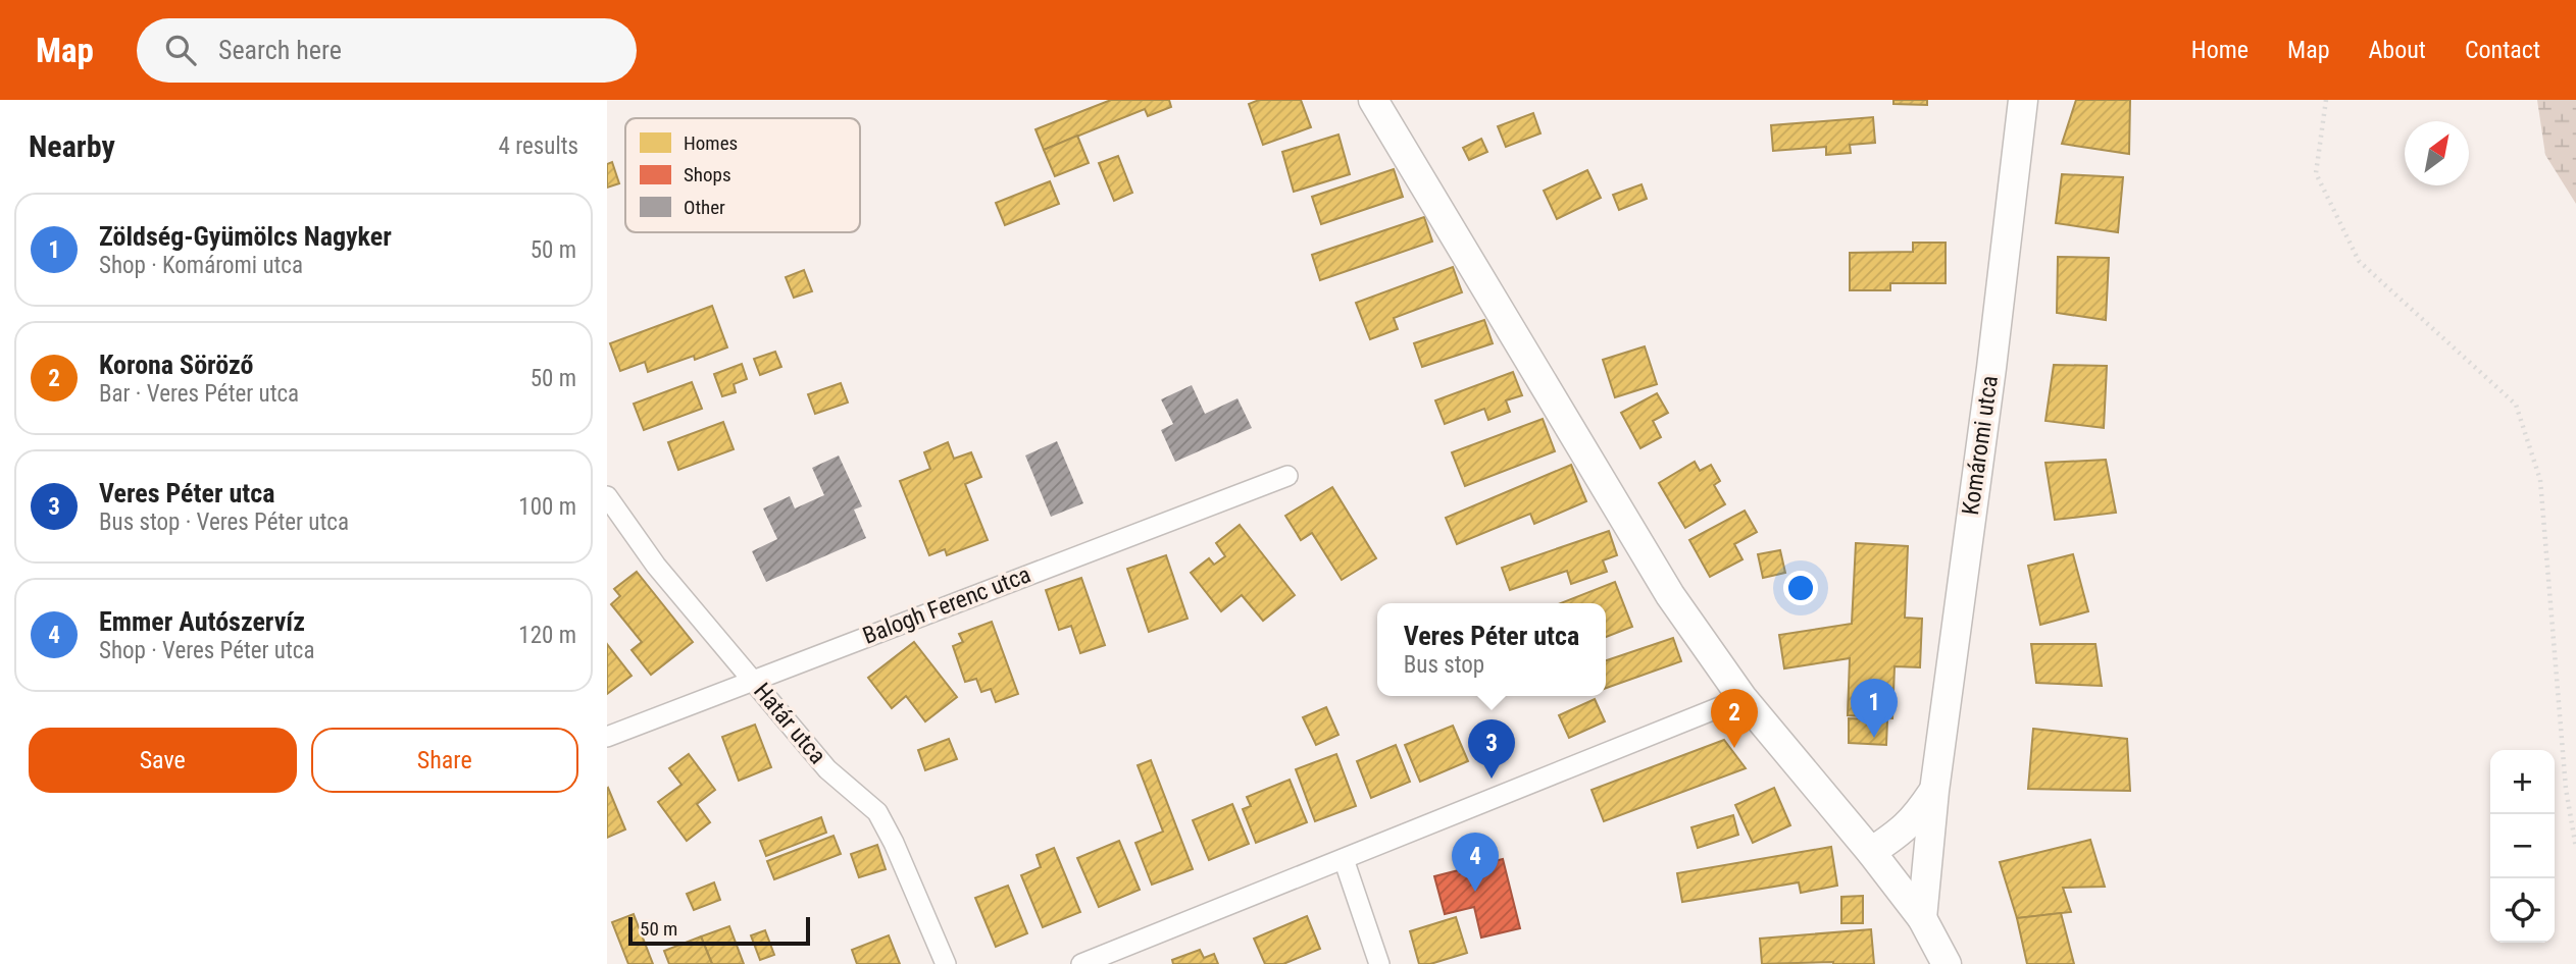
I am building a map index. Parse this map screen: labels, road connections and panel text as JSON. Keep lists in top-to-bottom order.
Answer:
{
  "streets": {
    "main road": ["Komáromi utca"],
    "street": ["Balogh Ferenc utca", "Határ utca"]
  },
  "crossings": [
    ["Balogh Ferenc utca", "Határ utca"]
  ],
  "legend": ["Homes", "Shops", "Other"],
  "scale_bar": "50 m",
  "north": "top right",
  "page": {
    "header": "Map",
    "search": "Search here",
    "nav": [
      "Home",
      "Map",
      "About",
      "Contact"
    ],
    "heading": ["Nearby", "4 results"],
    "list": [
      {
        "mark": "1",
        "name": "Zöldség-Gyümölcs Nagyker",
        "note": "Shop · Komáromi utca",
        "value": "50 m"
      },
      {
        "mark": "2",
        "name": "Korona Söröző",
        "note": "Bar · Veres Péter utca",
        "value": "50 m"
      },
      {
        "mark": "3",
        "name": "Veres Péter utca",
        "note": "Bus stop · Veres Péter utca",
        "value": "100 m"
      },
      {
        "mark": "4",
        "name": "Emmer Autószervíz",
        "note": "Shop · Veres Péter utca",
        "value": "120 m"
      }
    ],
    "popup": ["Veres Péter utca", "Bus stop"],
    "pins": [
      "1",
      "2",
      "3",
      "4"
    ],
    "buttons": ["Save", "Share"],
    "map_buttons": ["+", "−"],
    "scale": "50 m"
  }
}
